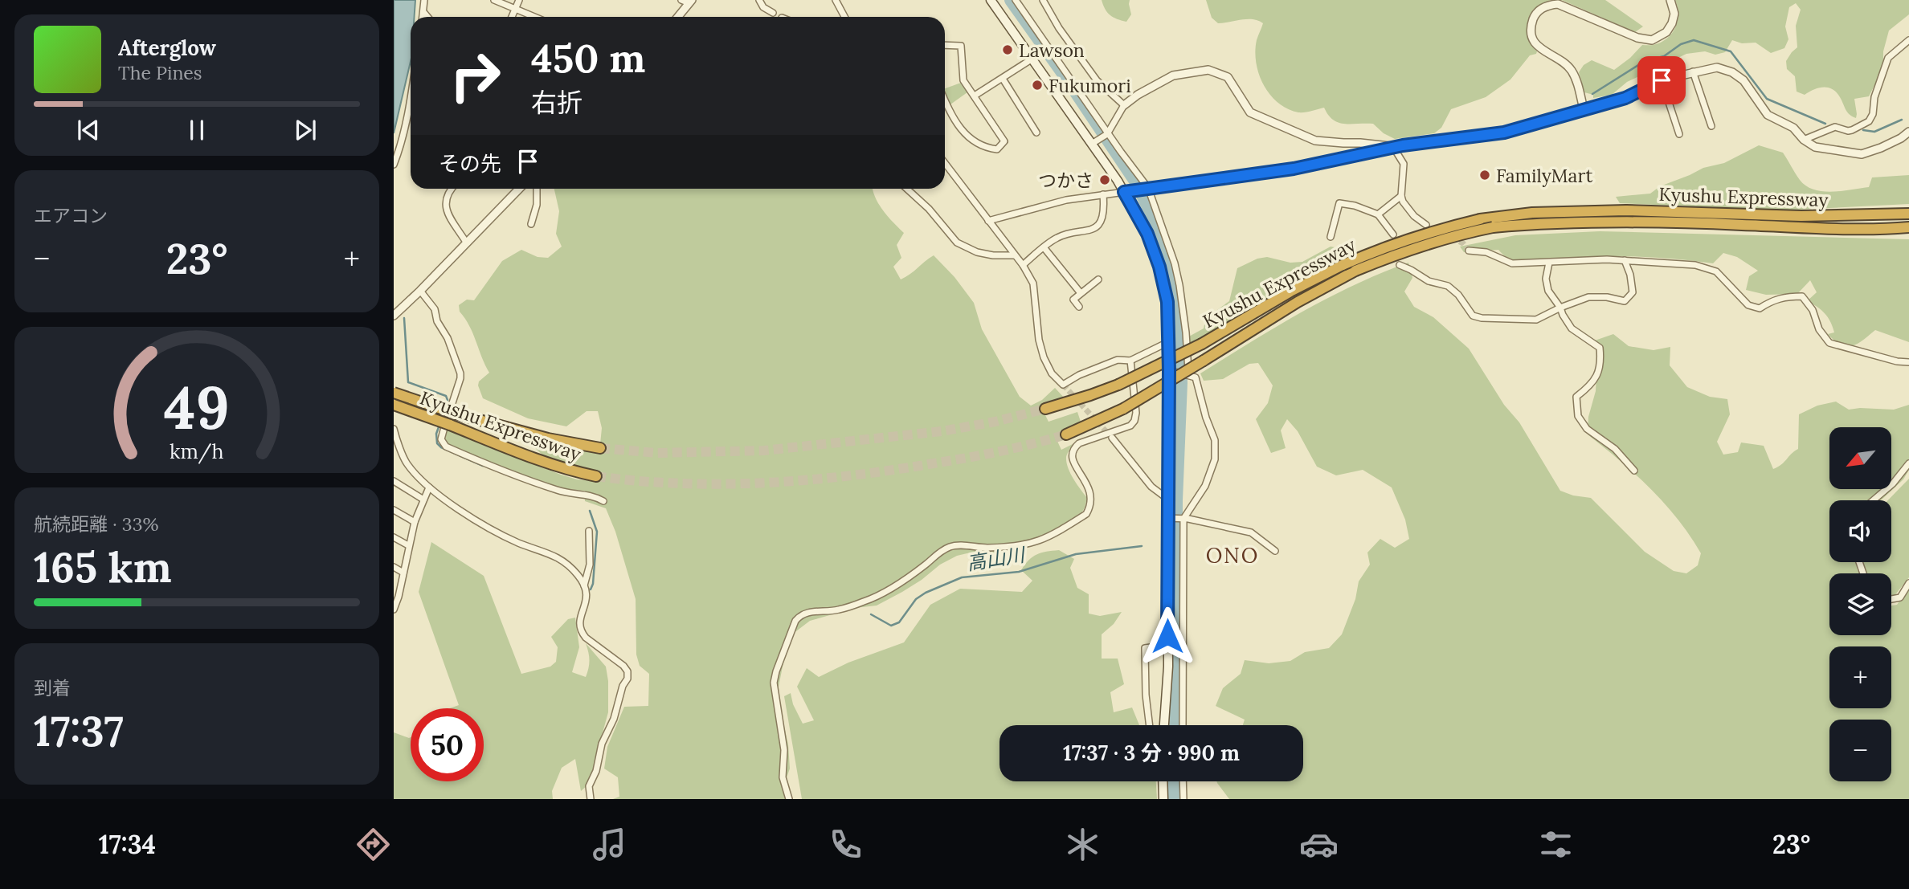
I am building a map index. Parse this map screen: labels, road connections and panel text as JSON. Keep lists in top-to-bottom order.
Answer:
{
  "streets": {
    "highway": ["Kyushu Expressway"]
  },
  "districts": ["ONO"],
  "water": ["高山川"],
  "places": [
    "Lawson",
    "Fukumori",
    "FamilyMart",
    "つかさ"
  ],
  "north": "bottom left",
  "page": {
    "turn": ["450 m", "右折"],
    "song": ["Afterglow", "The Pines"],
    "then": "その先",
    "tile": [
      "エアコン",
      ["航続距離 · 33%", "165 km"],
      ["到着", "17:37"]
    ],
    "heat": ["−", "23°", "+"],
    "map_buttons": ["+", "−"],
    "limit": "50",
    "trip": "17:37 · 3 分 · 990 m",
    "tabs": ["17:34", "23°"],
    "gauge": ["49", "km/h"]
  }
}
